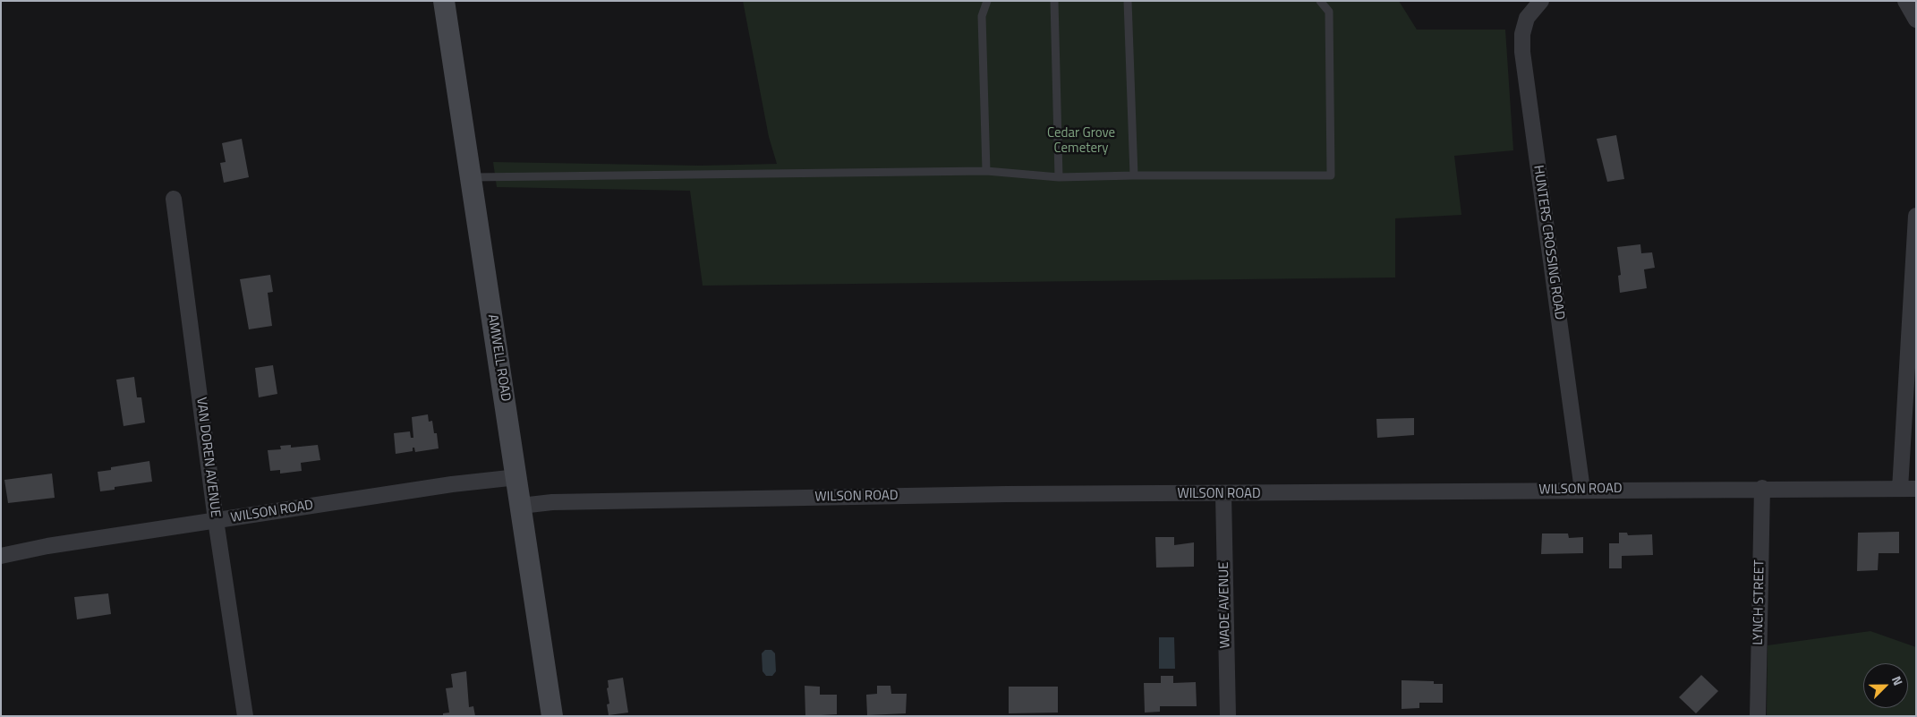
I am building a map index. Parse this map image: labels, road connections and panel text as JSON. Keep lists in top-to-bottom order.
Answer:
{
  "streets": {
    "main road": ["AMWELL ROAD"],
    "street": [
      "HUNTERS CROSSING ROAD",
      "VAN DOREN AVENUE",
      "WILSON ROAD",
      "LYNCH STREET",
      "WADE AVENUE"
    ]
  },
  "crossings": [
    ["HUNTERS CROSSING ROAD", "WILSON ROAD"],
    ["AMWELL ROAD", "WILSON ROAD"],
    ["VAN DOREN AVENUE", "WILSON ROAD"],
    ["WILSON ROAD", "LYNCH STREET"],
    ["WILSON ROAD", "WADE AVENUE"]
  ],
  "parks": ["Cedar Grove Cemetery"],
  "north": "top right"
}
